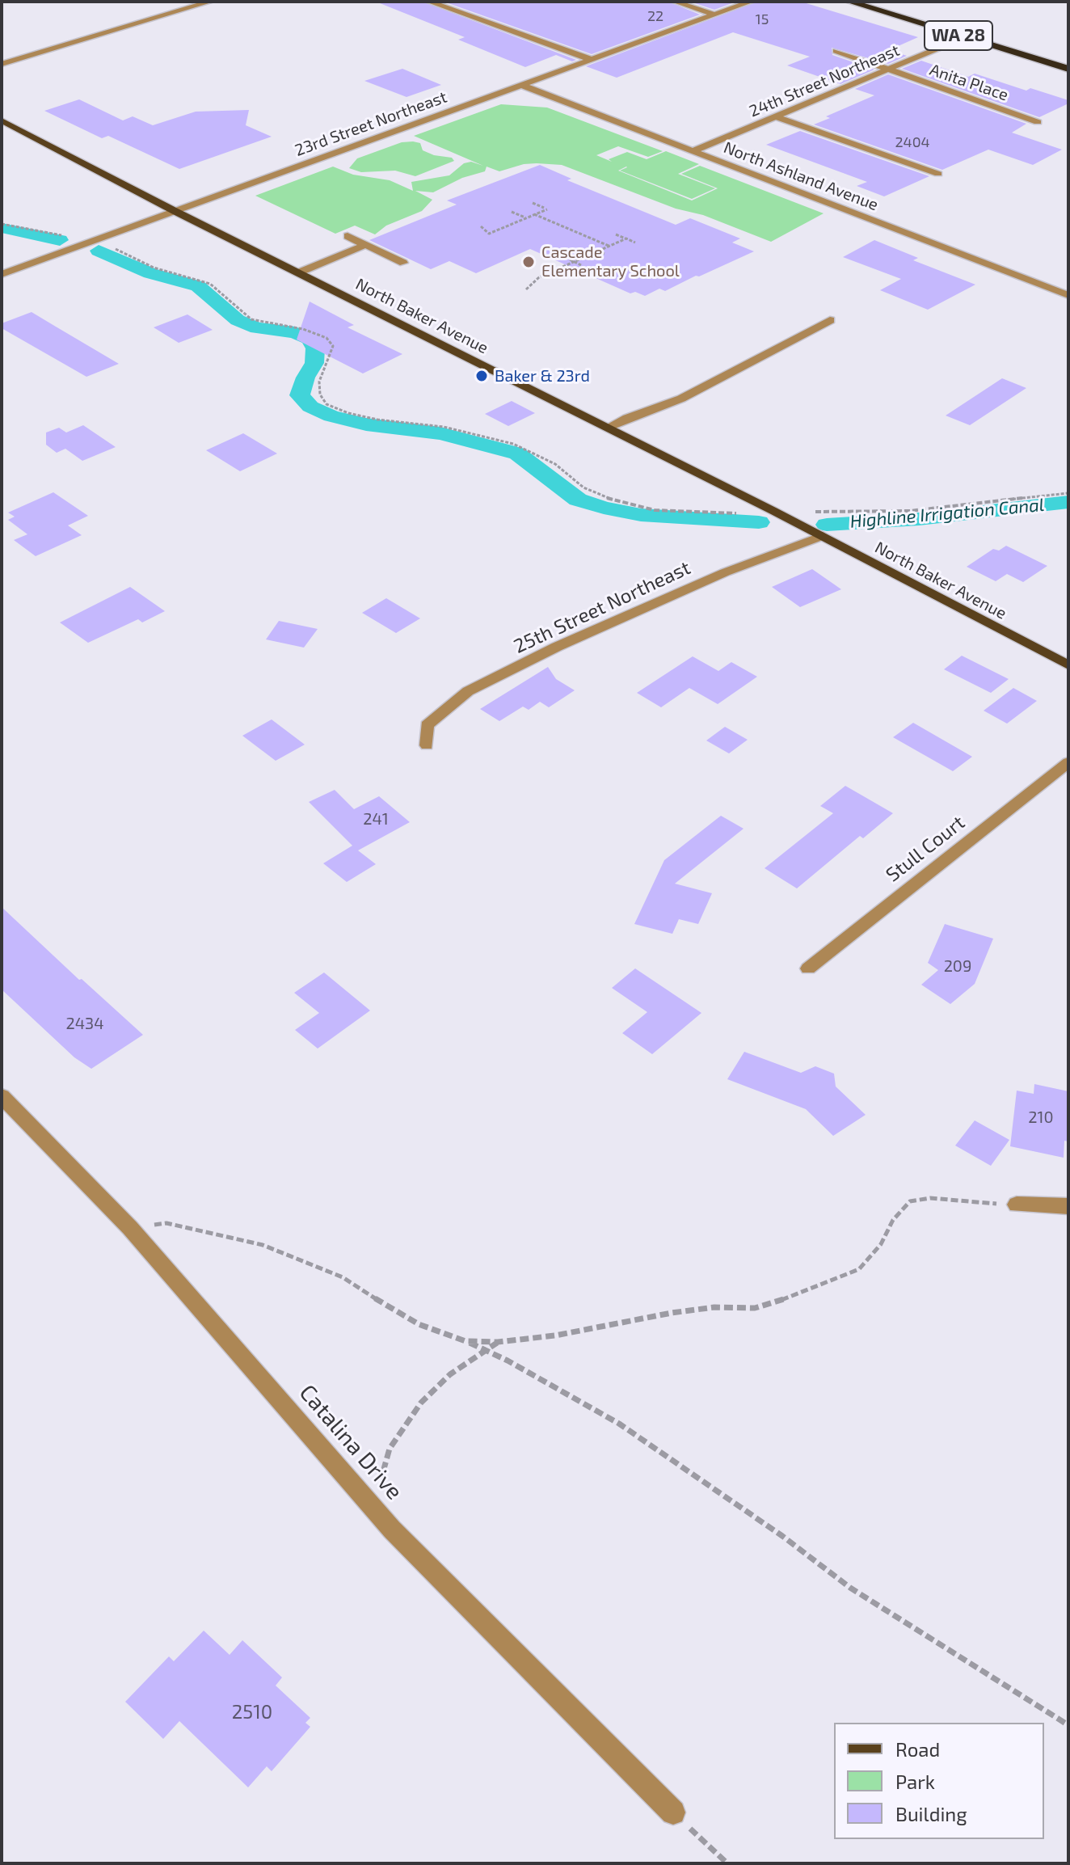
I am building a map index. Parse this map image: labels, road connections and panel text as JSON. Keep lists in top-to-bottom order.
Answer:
{
  "streets": {
    "highway": ["WA 28"],
    "main road": ["North Baker Avenue"],
    "street": [
      "24th Street Northeast",
      "Anita Place",
      "23rd Street Northeast",
      "North Ashland Avenue",
      "25th Street Northeast",
      "Stull Court",
      "Catalina Drive"
    ]
  },
  "crossings": [
    ["WA 28", "24th Street Northeast"],
    ["24th Street Northeast", "Anita Place"],
    ["24th Street Northeast", "North Ashland Avenue"],
    ["23rd Street Northeast", "North Ashland Avenue"],
    ["23rd Street Northeast", "North Baker Avenue"],
    ["North Baker Avenue", "25th Street Northeast"]
  ],
  "water": ["Highline Irrigation Canal"],
  "places": ["Cascade Elementary School", "Baker & 23rd"],
  "house_numbers": [
    "22",
    "15",
    "2404",
    "241",
    "209",
    "2434",
    "210",
    "2510"
  ],
  "legend": ["Road", "Park", "Building"]
}
